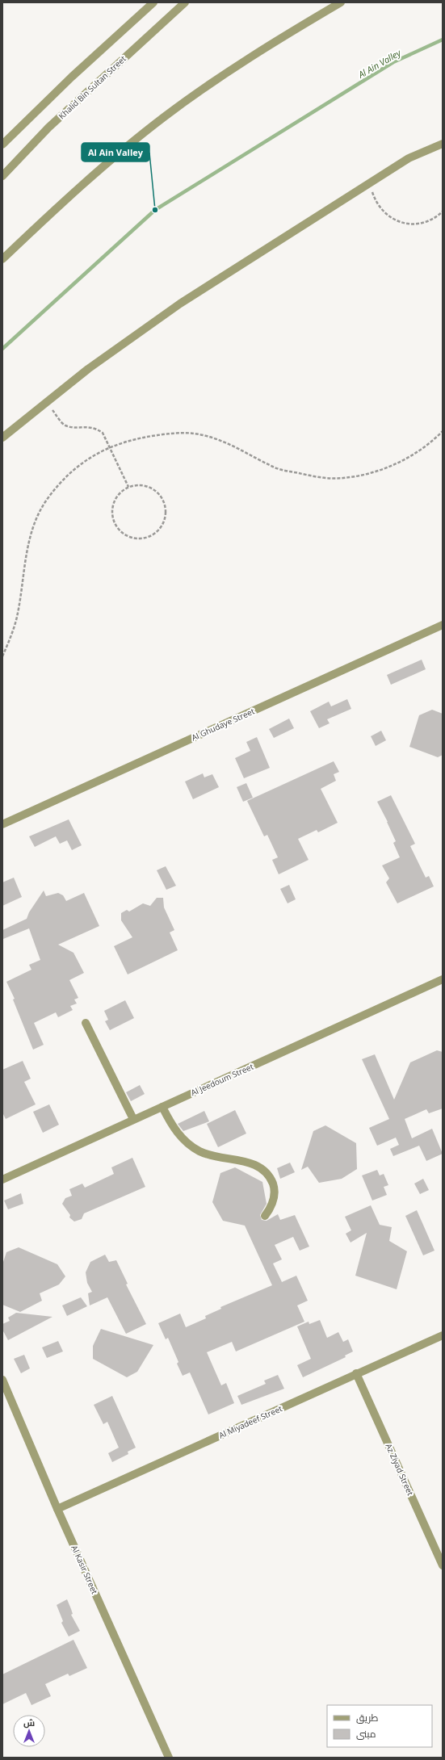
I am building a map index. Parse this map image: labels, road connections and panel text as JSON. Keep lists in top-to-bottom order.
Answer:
{
  "streets": {
    "street": [
      "Khalid Bin Sultan Street",
      "Al Ghudaye Street",
      "Al Jeedoum Street",
      "Al Miyadeef Street",
      "Az Ziyad Street",
      "Al Kasir Street"
    ]
  },
  "crossings": [
    ["Al Miyadeef Street", "Az Ziyad Street"],
    ["Al Miyadeef Street", "Al Kasir Street"]
  ],
  "water": ["Al Ain Valley"],
  "places": ["Al Ain Valley"],
  "legend": ["طريق", "مبنى"],
  "north": "top"
}
